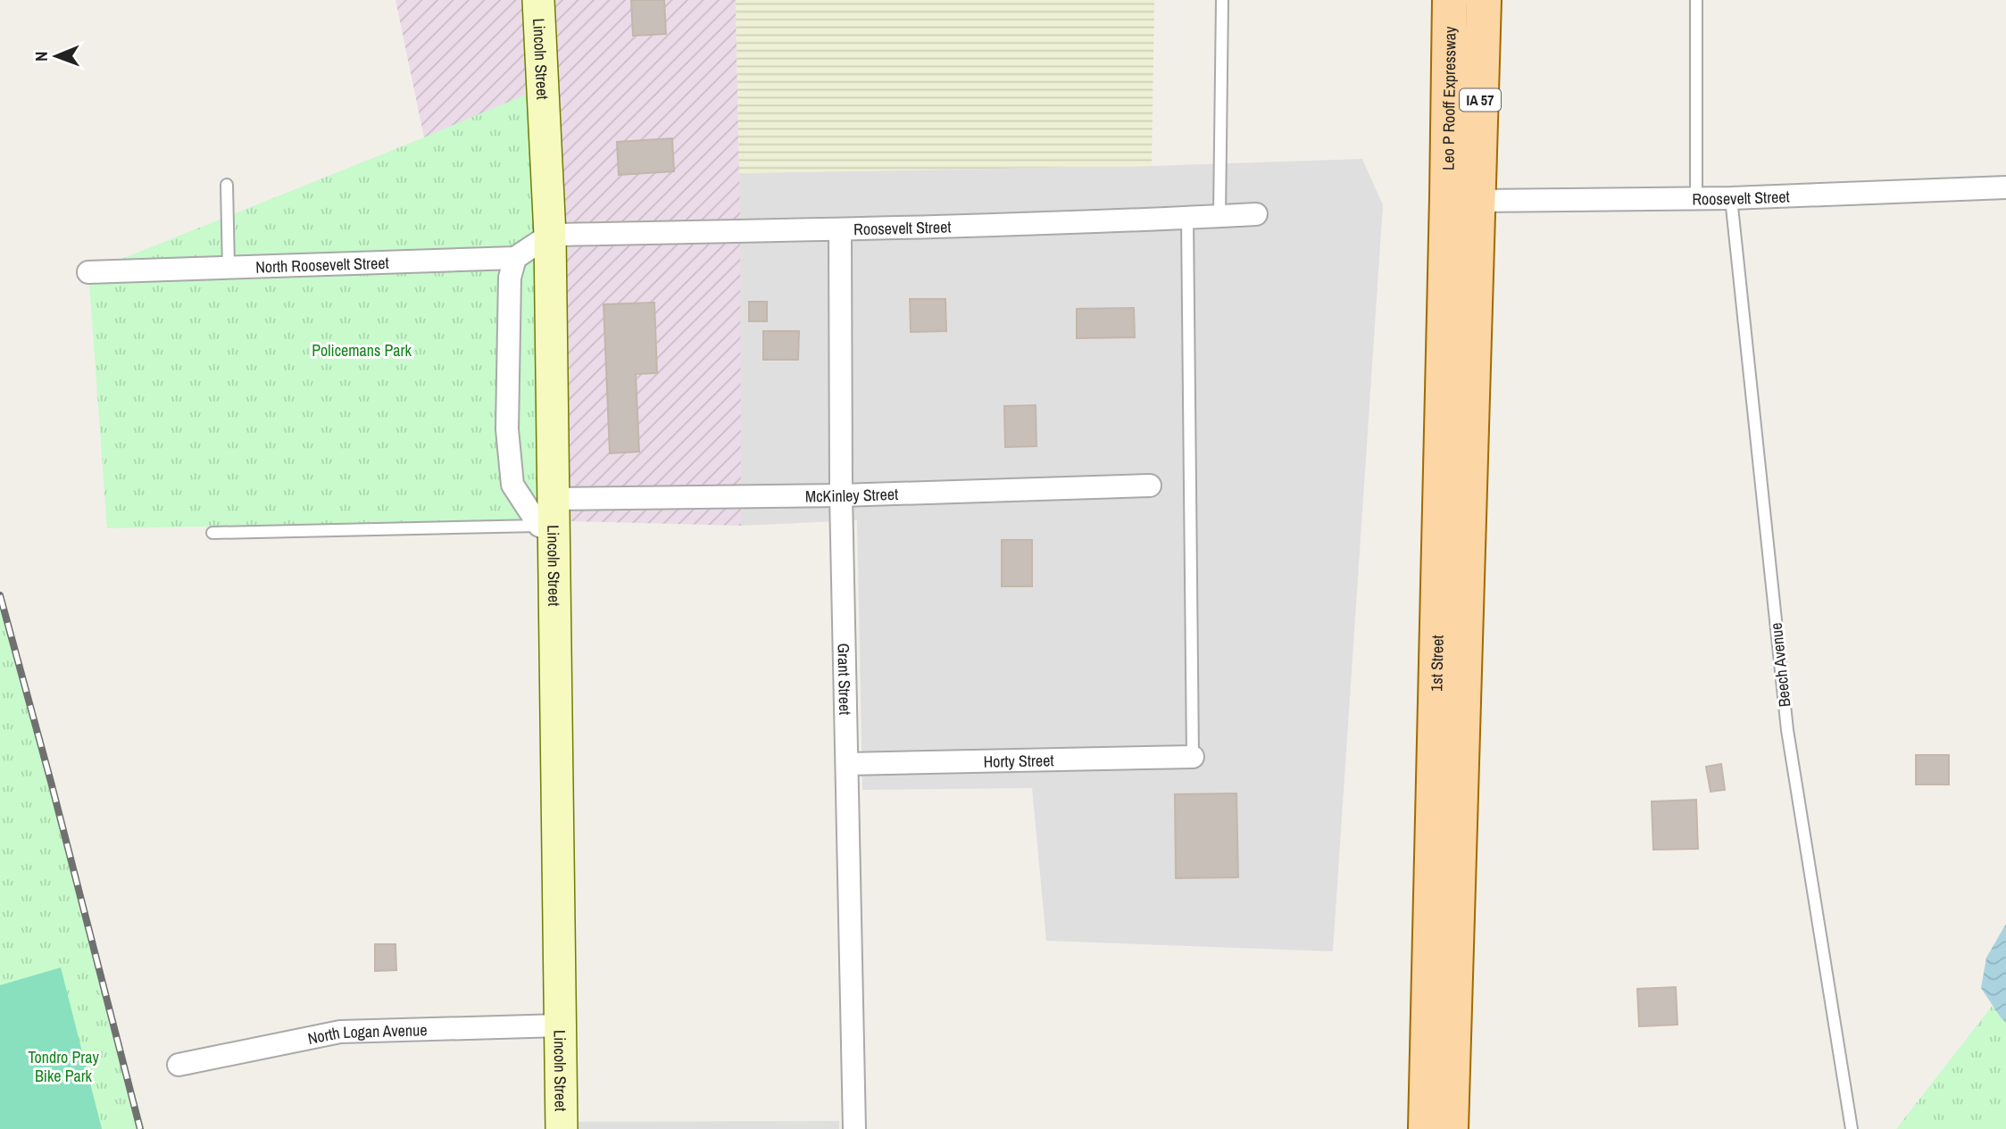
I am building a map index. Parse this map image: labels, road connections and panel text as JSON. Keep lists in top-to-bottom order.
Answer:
{
  "streets": {
    "main road": [
      "Lincoln Street",
      "Leo P Rooff Expressway",
      "IA 57",
      "1st Street"
    ],
    "street": [
      "Roosevelt Street",
      "North Roosevelt Street",
      "McKinley Street",
      "Grant Street",
      "Horty Street",
      "North Logan Avenue"
    ],
    "lane": ["Beech Avenue"]
  },
  "crossings": [
    ["Lincoln Street", "Roosevelt Street"],
    ["Lincoln Street", "McKinley Street"],
    ["Lincoln Street", "North Logan Avenue"],
    ["Leo P Rooff Expressway", "Roosevelt Street"],
    ["Leo P Rooff Expressway", "1st Street"],
    ["Roosevelt Street", "1st Street"],
    ["Roosevelt Street", "Beech Avenue"],
    ["Roosevelt Street", "Grant Street"],
    ["McKinley Street", "Grant Street"],
    ["Grant Street", "Horty Street"]
  ],
  "parks": ["Policemans Park", "Tondro Pray Bike Park"],
  "north": "left"
}
